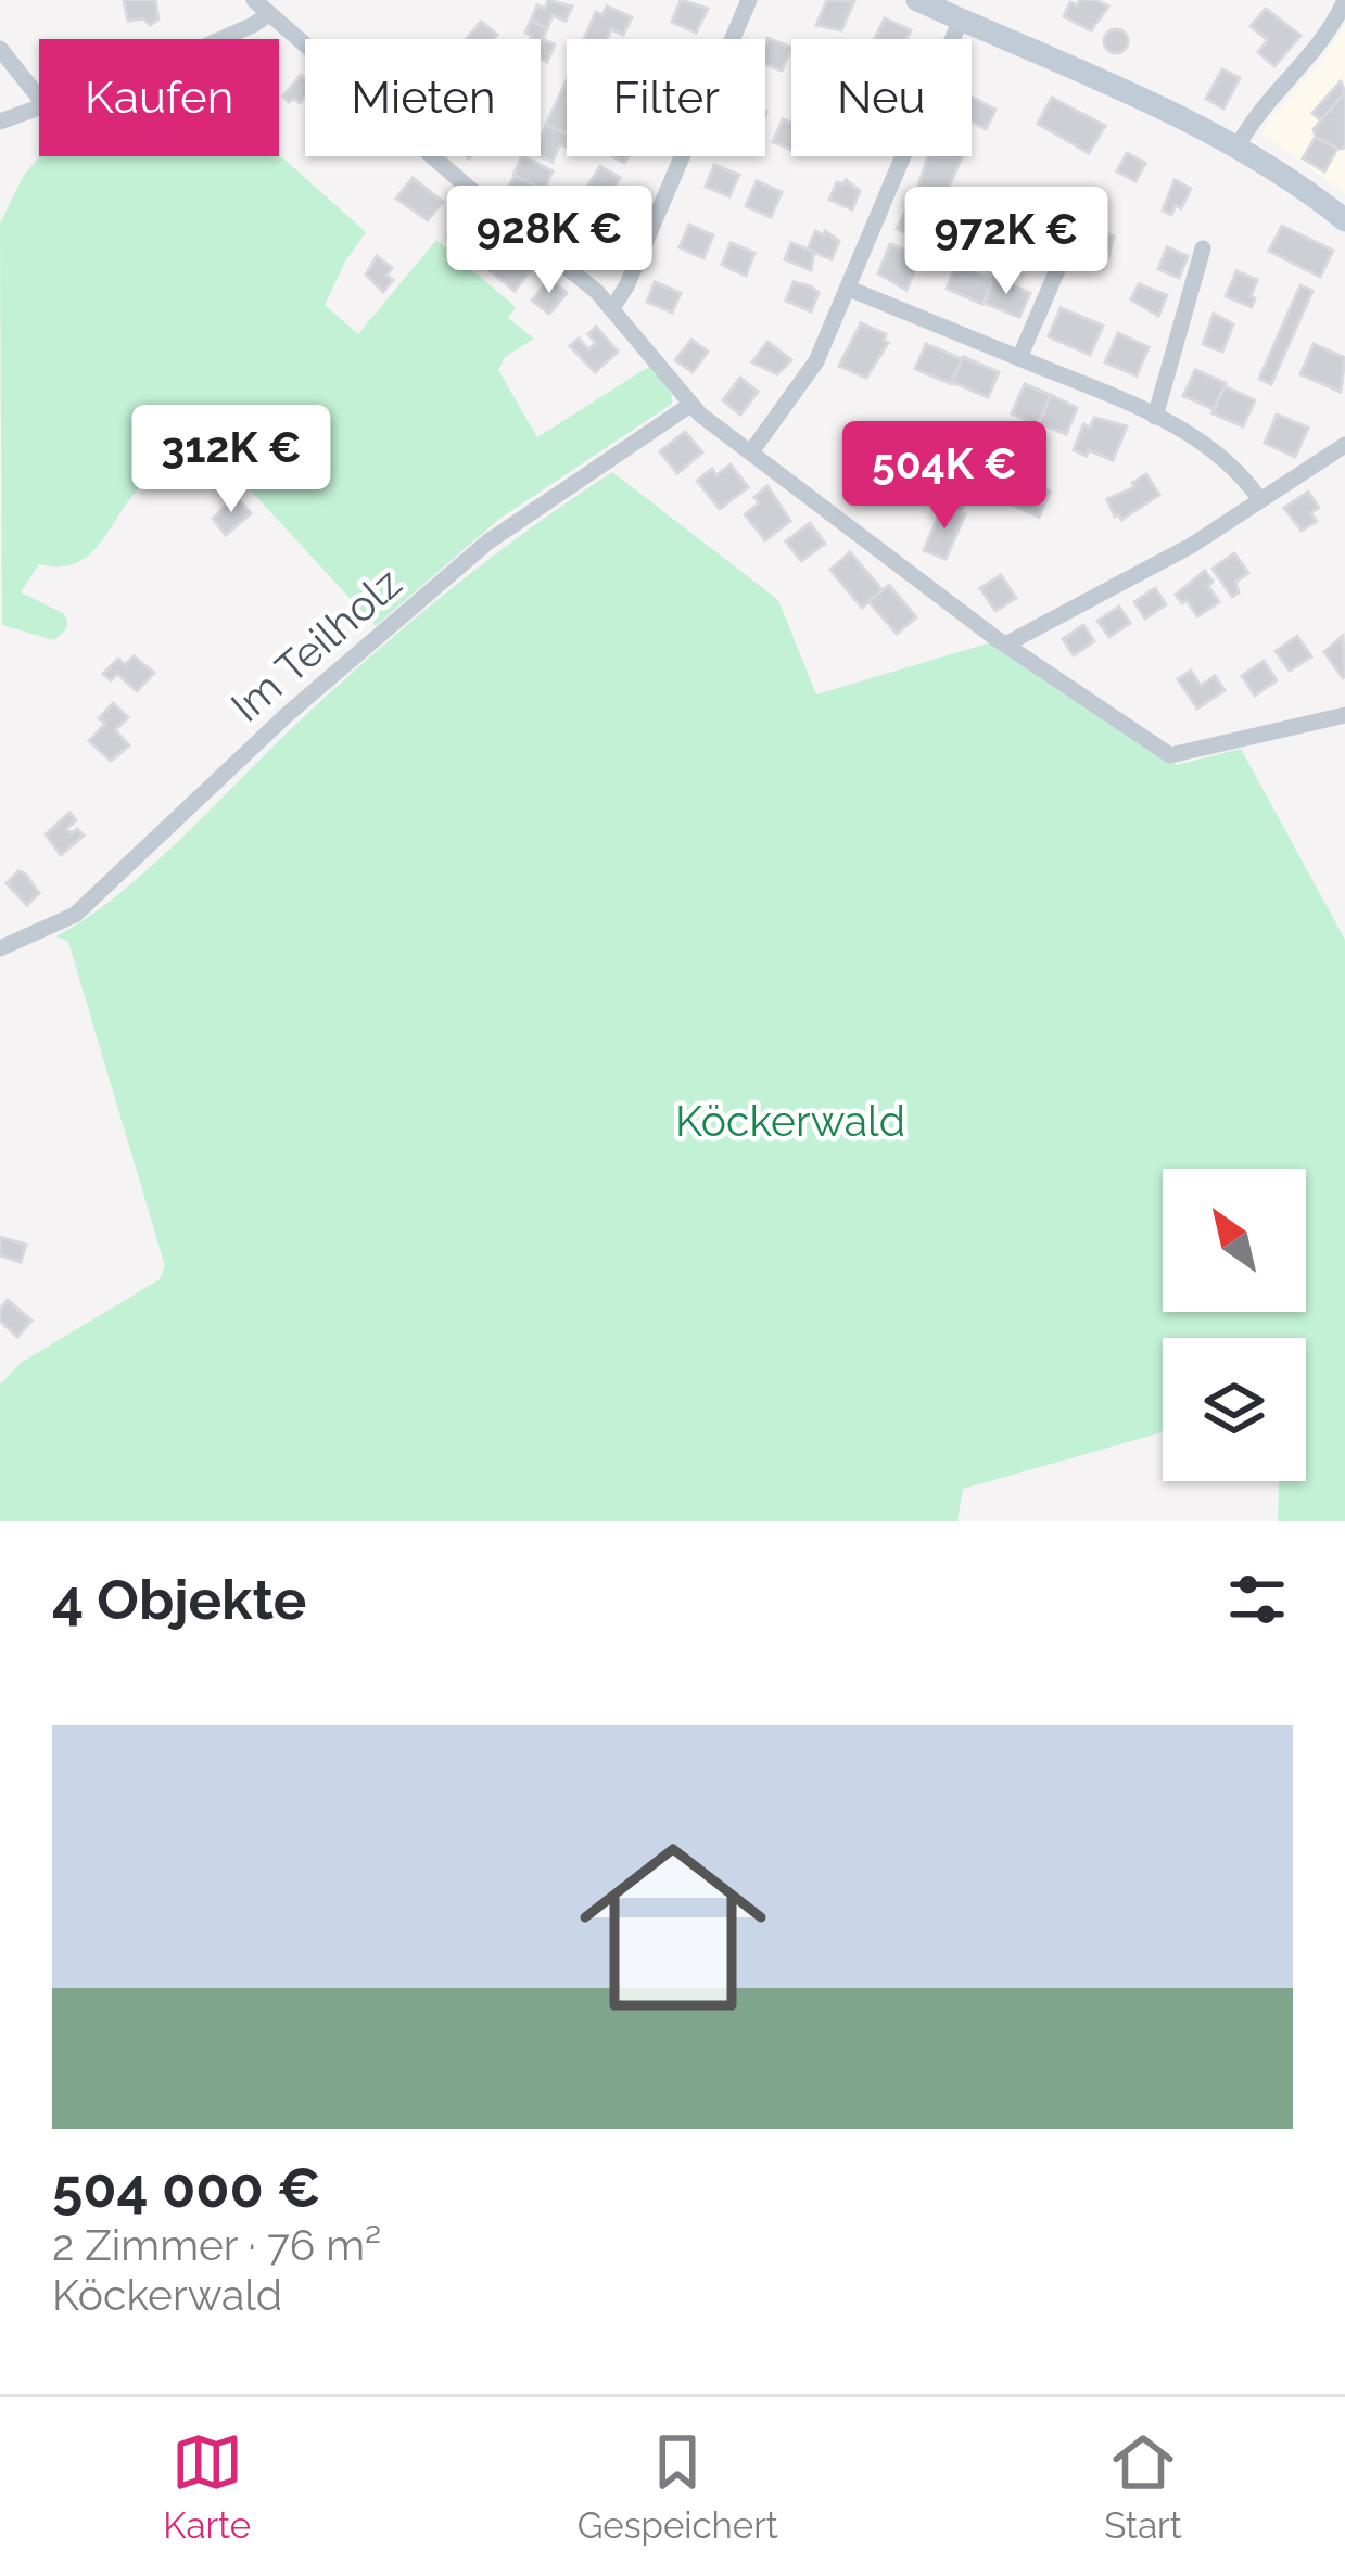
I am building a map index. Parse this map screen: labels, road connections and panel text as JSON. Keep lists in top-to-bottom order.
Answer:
{
  "streets": {
    "street": ["Im Teilholz"]
  },
  "parks": ["Köckerwald"],
  "north": "top left",
  "page": {
    "chip": [
      "Kaufen",
      "Mieten",
      "Filter",
      "Neu"
    ],
    "price": [
      "928K €",
      "972K €",
      "312K €",
      "504K €"
    ],
    "heading": "4 Objekte",
    "list": [
      {
        "name": "504 000 €",
        "note": "2 Zimmer · 76 m² · Köckerwald"
      }
    ],
    "tabs": ["Karte", "Gespeichert", "Start"]
  }
}
